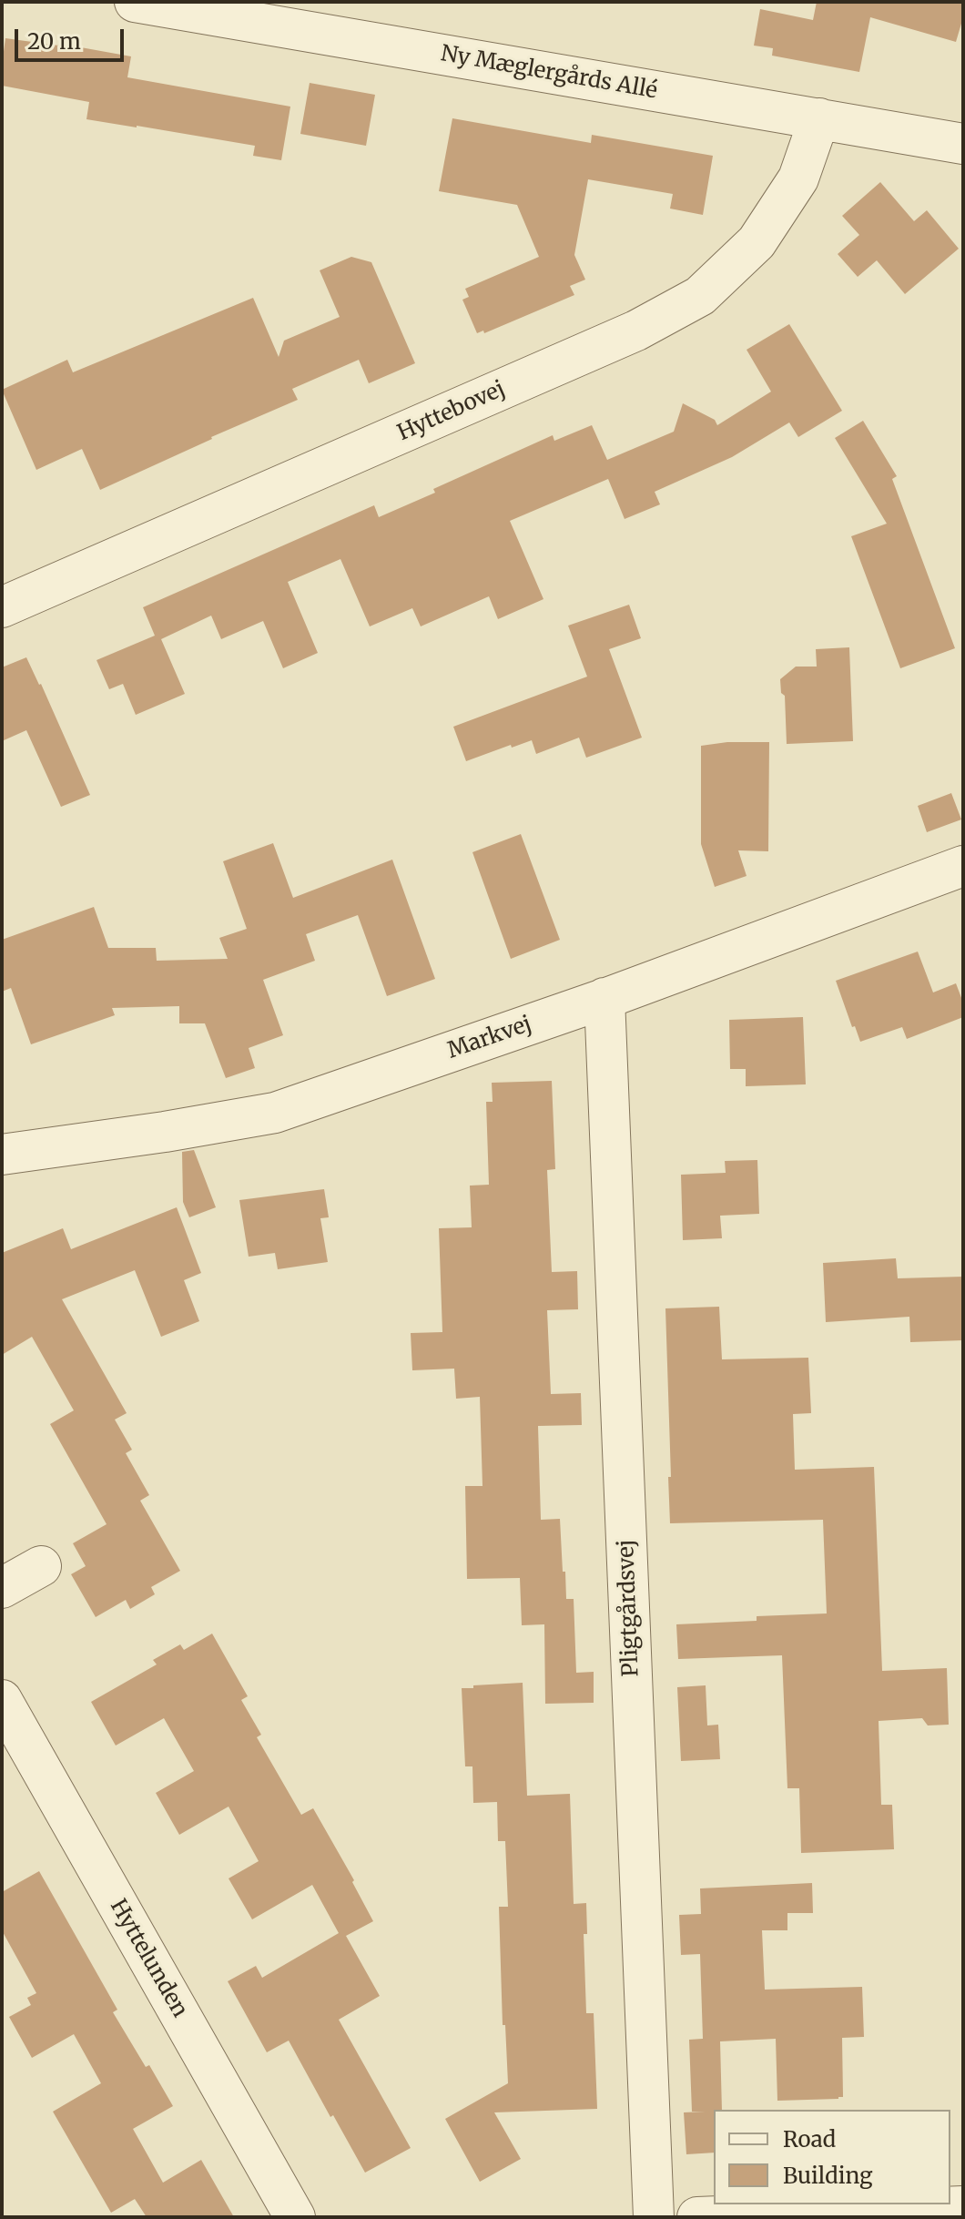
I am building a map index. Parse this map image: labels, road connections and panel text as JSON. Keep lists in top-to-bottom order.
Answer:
{
  "streets": {
    "street": [
      "Ny Mæglergårds Allé",
      "Hyttebovej",
      "Markvej",
      "Pligtgårdsvej",
      "Hyttelunden"
    ]
  },
  "crossings": [
    ["Ny Mæglergårds Allé", "Hyttebovej"],
    ["Markvej", "Pligtgårdsvej"]
  ],
  "legend": ["Road", "Building"],
  "scale_bar": "20 m"
}
